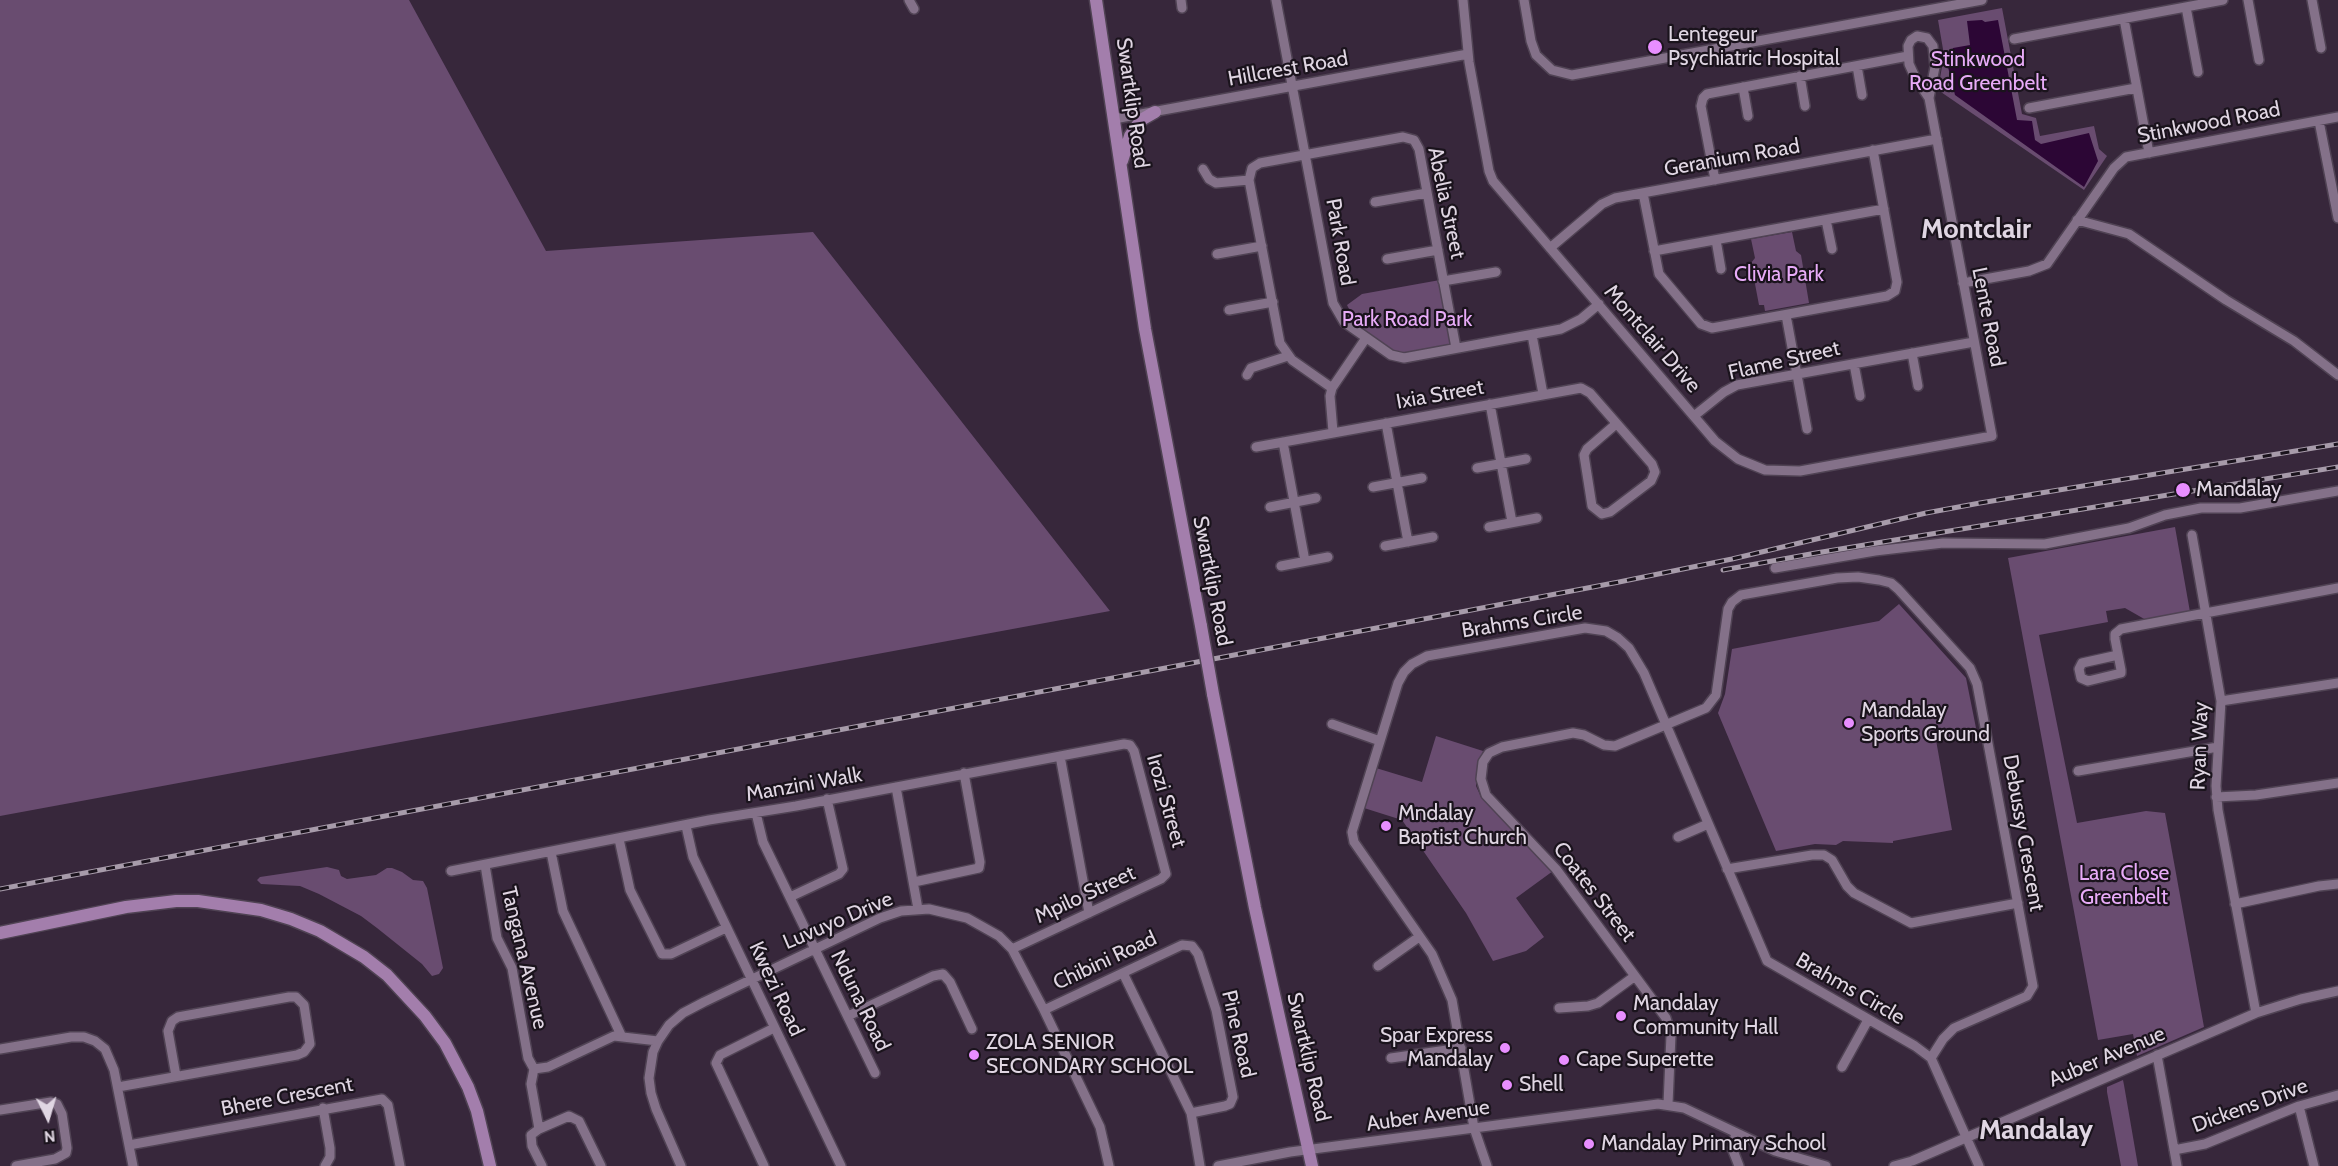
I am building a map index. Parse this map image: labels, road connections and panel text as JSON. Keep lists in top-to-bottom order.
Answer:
{
  "streets": {
    "main road": ["Swartklip Road"],
    "street": [
      "Hillcrest Road",
      "Stinkwood Road",
      "Geranium Road",
      "Abelia Street",
      "Park Road",
      "Lente Road",
      "Montclair Drive",
      "Flame Street",
      "Ixia Street",
      "Brahms Circle",
      "Ryan Way",
      "Manzini Walk",
      "Irozi Street",
      "Debussy Crescent",
      "Coates Street",
      "Mpilo Street",
      "Luvuyo Drive",
      "Tangana Avenue",
      "Chibini Road",
      "Kwezi Road",
      "Nduna Road",
      "Pine Road",
      "Auber Avenue",
      "Bhere Crescent",
      "Dickens Drive"
    ]
  },
  "crossings": [
    ["Hillcrest Road", "Swartklip Road"],
    ["Hillcrest Road", "Park Road"],
    ["Hillcrest Road", "Montclair Drive"],
    ["Swartklip Road", "Auber Avenue"],
    ["Stinkwood Road", "Lente Road"],
    ["Geranium Road", "Lente Road"],
    ["Geranium Road", "Montclair Drive"],
    ["Abelia Street", "Park Road"],
    ["Park Road", "Montclair Drive"],
    ["Lente Road", "Montclair Drive"],
    ["Lente Road", "Flame Street"],
    ["Montclair Drive", "Flame Street"],
    ["Brahms Circle", "Debussy Crescent"],
    ["Brahms Circle", "Coates Street"],
    ["Brahms Circle", "Auber Avenue"],
    ["Ryan Way", "Auber Avenue"],
    ["Manzini Walk", "Irozi Street"],
    ["Manzini Walk", "Tangana Avenue"],
    ["Manzini Walk", "Kwezi Road"],
    ["Manzini Walk", "Nduna Road"],
    ["Irozi Street", "Mpilo Street"],
    ["Debussy Crescent", "Coates Street"],
    ["Coates Street", "Auber Avenue"],
    ["Mpilo Street", "Luvuyo Drive"],
    ["Luvuyo Drive", "Chibini Road"],
    ["Luvuyo Drive", "Kwezi Road"],
    ["Luvuyo Drive", "Nduna Road"],
    ["Chibini Road", "Pine Road"]
  ],
  "districts": ["Montclair", "Mandalay"],
  "parks": [
    "Stinkwood Road Greenbelt",
    "Clivia Park",
    "Park Road Park",
    "Lara Close Greenbelt"
  ],
  "places": [
    "Lentegeur Psychiatric Hospital",
    "Mandalay",
    "Mandalay Sports Ground",
    "Mndalay Baptist Church",
    "Mandalay Community Hall",
    "Spar Express Mandalay",
    "ZOLA SENIOR SECONDARY SCHOOL",
    "Cape Superette",
    "Shell",
    "Mandalay Primary School"
  ],
  "north": "bottom"
}
